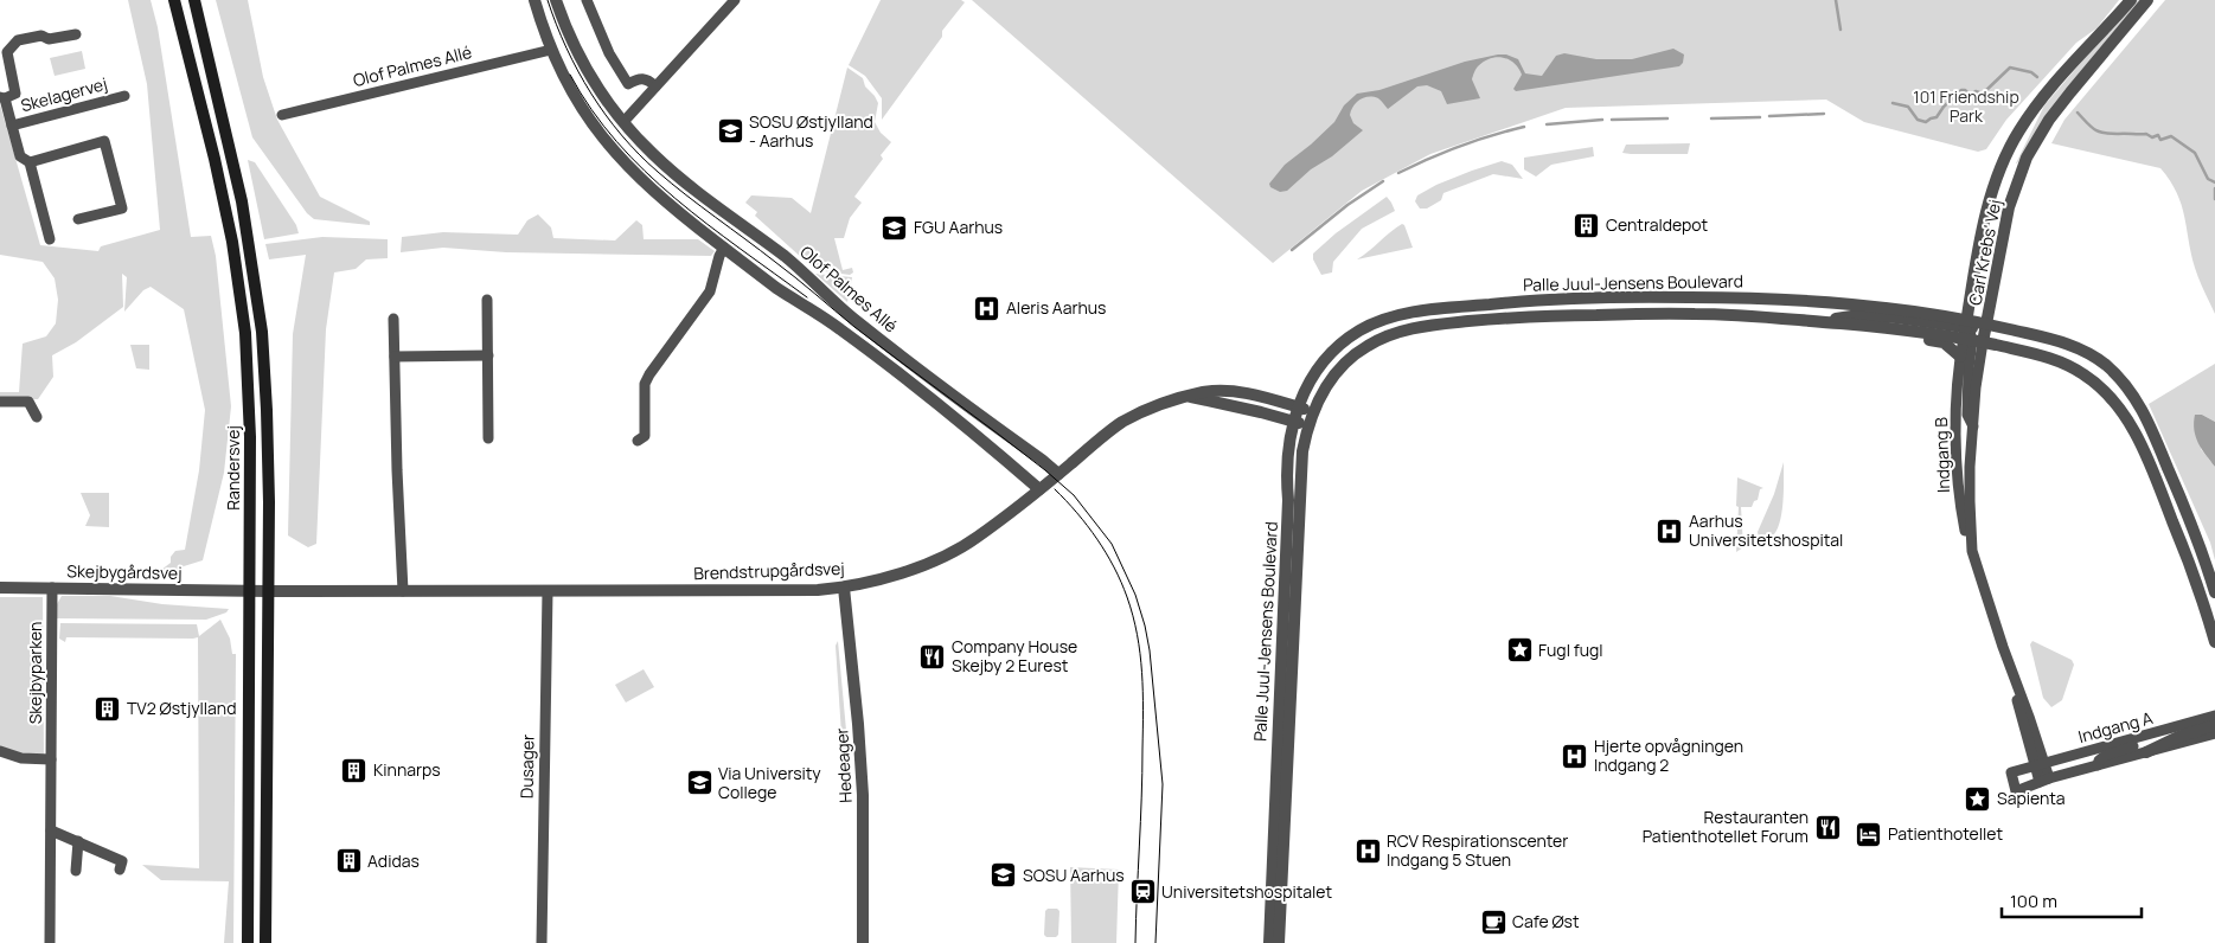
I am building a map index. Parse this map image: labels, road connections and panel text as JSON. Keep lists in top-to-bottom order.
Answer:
{
  "streets": {
    "main road": ["Randersvej"],
    "street": [
      "Olof Palmes Allé",
      "Skelagervej",
      "Carl Krebs' Vej",
      "Palle Juul-Jensens Boulevard",
      "Indgang B",
      "Brendstrupgårdsvej",
      "Skejbygårdsvej",
      "Skejbyparken",
      "Indgang A",
      "Hedeager",
      "Dusager"
    ]
  },
  "crossings": [
    ["Olof Palmes Allé", "Brendstrupgårdsvej"],
    ["Carl Krebs' Vej", "Palle Juul-Jensens Boulevard"],
    ["Carl Krebs' Vej", "Indgang B"],
    ["Palle Juul-Jensens Boulevard", "Indgang B"],
    ["Palle Juul-Jensens Boulevard", "Brendstrupgårdsvej"],
    ["Randersvej", "Brendstrupgårdsvej"],
    ["Randersvej", "Skejbygårdsvej"],
    ["Brendstrupgårdsvej", "Skejbygårdsvej"],
    ["Brendstrupgårdsvej", "Hedeager"],
    ["Brendstrupgårdsvej", "Dusager"],
    ["Skejbygårdsvej", "Skejbyparken"]
  ],
  "parks": ["101 Friendship Park"],
  "places": {
    "school or university": [
      "SOSU Østjylland - Aarhus",
      "FGU Aarhus",
      "Via University College",
      "SOSU Aarhus"
    ],
    "building": [
      "Centraldepot",
      "TV2 Østjylland",
      "Kinnarps",
      "Adidas"
    ],
    "hospital": [
      "Aleris Aarhus",
      "Aarhus Universitetshospital",
      "Hjerte opvågningen Indgang 2",
      "RCV Respirationscenter Indgang 5 Stuen"
    ],
    "place": ["Fugl fugl", "Sapienta"],
    "restaurant": ["Company House Skejby 2 Eurest", "Restauranten Patienthotellet Forum"],
    "hotel": ["Patienthotellet"],
    "station": ["Universitetshospitalet"],
    "cafe": ["Cafe Øst"]
  },
  "scale_bar": "100 m"
}
